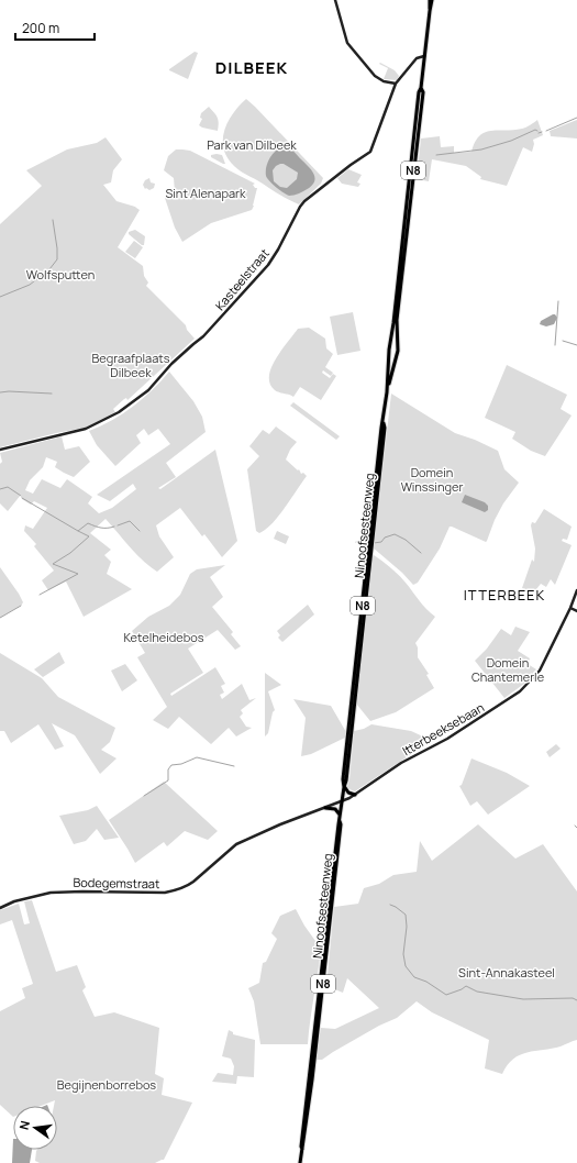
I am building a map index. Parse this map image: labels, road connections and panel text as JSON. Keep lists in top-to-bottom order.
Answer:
{
  "streets": {
    "main road": ["N8", "Ninoofsesteenweg"],
    "street": ["Kasteelstraat", "Itterbeeksebaan", "Bodegemstraat"]
  },
  "crossings": [
    ["Ninoofsesteenweg", "Itterbeeksebaan"],
    ["Ninoofsesteenweg", "Bodegemstraat"],
    ["Itterbeeksebaan", "Bodegemstraat"]
  ],
  "districts": ["DILBEEK", "ITTERBEEK"],
  "parks": [
    "Park van Dilbeek",
    "Sint Alenapark",
    "Wolfsputten",
    "Begraafplaats Dilbeek",
    "Domein Winssinger",
    "Ketelheidebos",
    "Domein Chantemerle",
    "Sint-Annakasteel",
    "Begijnenborrebos"
  ],
  "scale_bar": "200 m",
  "north": "left"
}
